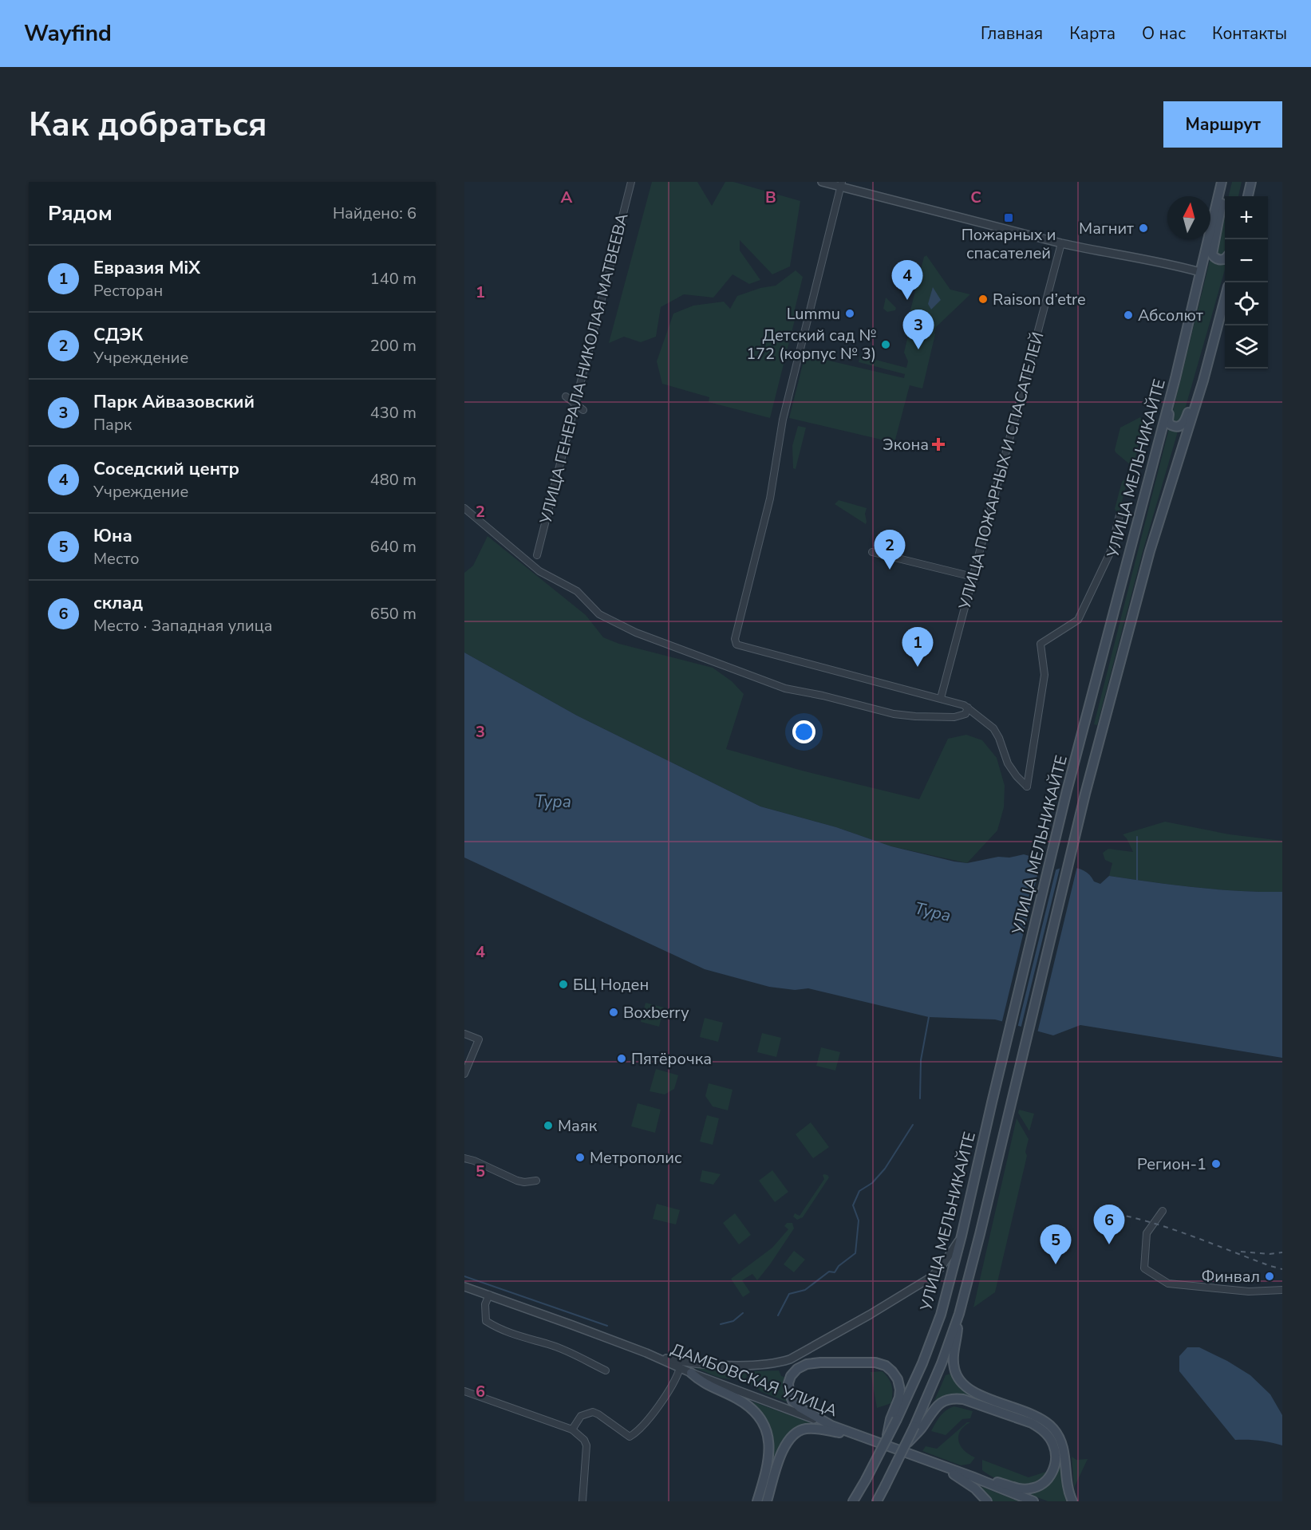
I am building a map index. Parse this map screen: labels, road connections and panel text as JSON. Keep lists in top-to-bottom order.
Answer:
{
  "streets": {
    "main road": ["УЛИЦА МЕЛЬНИКАЙТЕ", "ДАМБОВСКАЯ УЛИЦА"],
    "street": ["УЛИЦА ГЕНЕРАЛА НИКОЛАЯ МАТВЕЕВА", "УЛИЦА ПОЖАРНЫХ И СПАСАТЕЛЕЙ"]
  },
  "water": ["Тура"],
  "places": {
    "transit": ["Пожарных и спасателей"],
    "other": [
      "Магнит",
      "Raison d’etre",
      "Lummu",
      "Абсолют",
      "Детский сад № 172 (корпус № 3)",
      "БЦ Ноден",
      "Boxberry",
      "Пятёрочка",
      "Маяк",
      "Метрополис",
      "Регион-1",
      "Финвал"
    ],
    "health": ["Экона"]
  },
  "north": "top",
  "page": {
    "header": "Wayfind",
    "nav": [
      "Главная",
      "Карта",
      "О нас",
      "Контакты"
    ],
    "buttons": "Маршрут",
    "title": "Как добраться",
    "heading": ["Рядом", "Найдено: 6"],
    "map_buttons": ["+", "−"],
    "list": [
      {
        "mark": "1",
        "name": "Евразия MiX",
        "note": "Ресторан",
        "value": "140 m"
      },
      {
        "mark": "2",
        "name": "СДЭК",
        "note": "Учреждение",
        "value": "200 m"
      },
      {
        "mark": "3",
        "name": "Парк Айвазовский",
        "note": "Парк",
        "value": "430 m"
      },
      {
        "mark": "4",
        "name": "Соседский центр",
        "note": "Учреждение",
        "value": "480 m"
      },
      {
        "mark": "5",
        "name": "Юна",
        "note": "Место",
        "value": "640 m"
      },
      {
        "mark": "6",
        "name": "склад",
        "note": "Место · Западная улица",
        "value": "650 m"
      }
    ],
    "pins": [
      "4",
      "3",
      "2",
      "1",
      "6",
      "5"
    ]
  },
  "grid": {
    "columns": ["A", "B", "C"],
    "rows": [
      "1",
      "2",
      "3",
      "4",
      "5",
      "6"
    ]
  }
}
